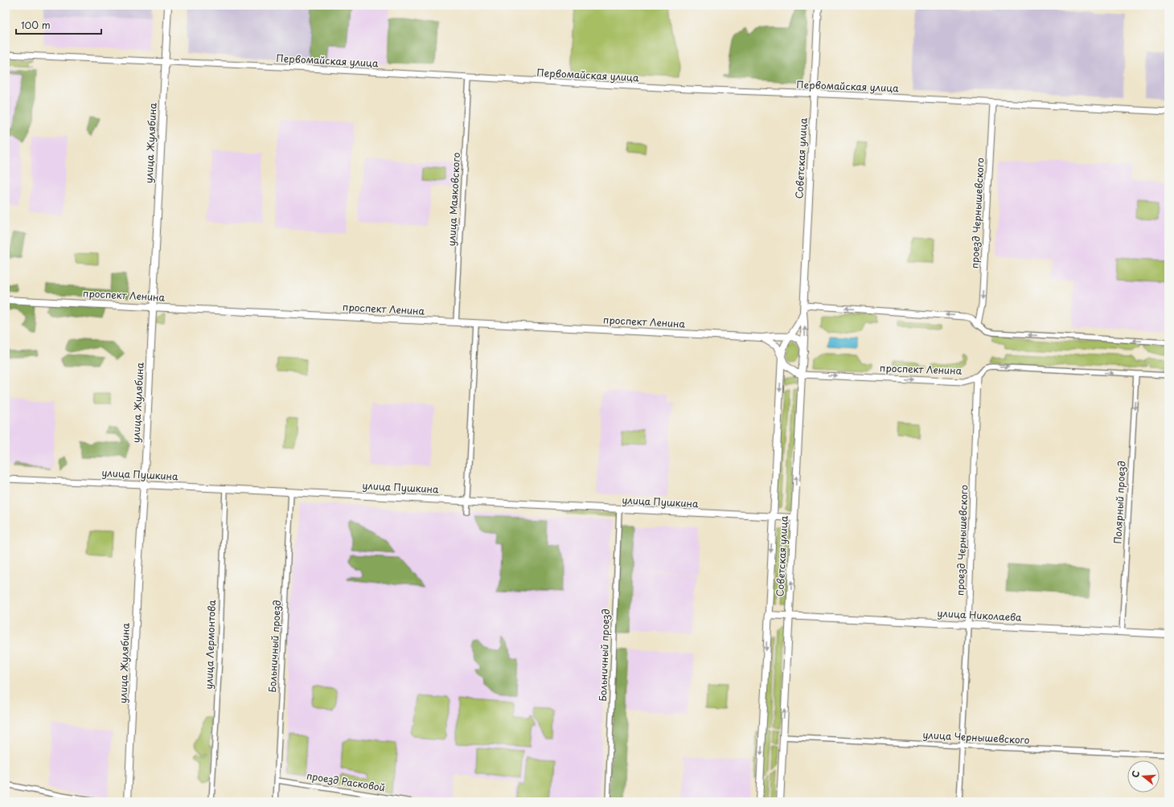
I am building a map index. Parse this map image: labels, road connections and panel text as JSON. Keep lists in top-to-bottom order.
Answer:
{
  "streets": {
    "main road": [
      "улица Жулябина",
      "Советская улица",
      "проспект Ленина",
      "улица Пушкина",
      "улица Николаева"
    ],
    "street": [
      "Первомайская улица",
      "улица Маяковского",
      "проезд Чернышевского",
      "Полярный проезд",
      "улица Лермонтова",
      "Больничный проезд",
      "улица Чернышевского",
      "проезд Расковой"
    ]
  },
  "crossings": [
    ["Первомайская улица", "улица Жулябина"],
    ["Первомайская улица", "Советская улица"],
    ["Первомайская улица", "улица Маяковского"],
    ["Первомайская улица", "проезд Чернышевского"],
    ["улица Жулябина", "проспект Ленина"],
    ["улица Жулябина", "улица Пушкина"],
    ["Советская улица", "проспект Ленина"],
    ["Советская улица", "улица Пушкина"],
    ["Советская улица", "улица Николаева"],
    ["Советская улица", "улица Чернышевского"],
    ["улица Маяковского", "проспект Ленина"],
    ["проезд Чернышевского", "проспект Ленина"],
    ["проезд Чернышевского", "улица Николаева"],
    ["проезд Чернышевского", "улица Чернышевского"],
    ["проспект Ленина", "Полярный проезд"],
    ["улица Пушкина", "улица Лермонтова"],
    ["улица Пушкина", "Больничный проезд"],
    ["Полярный проезд", "улица Николаева"],
    ["Больничный проезд", "проезд Расковой"]
  ],
  "one_way": ["Полярный проезд"],
  "scale_bar": "100 m",
  "north": "left"
}
